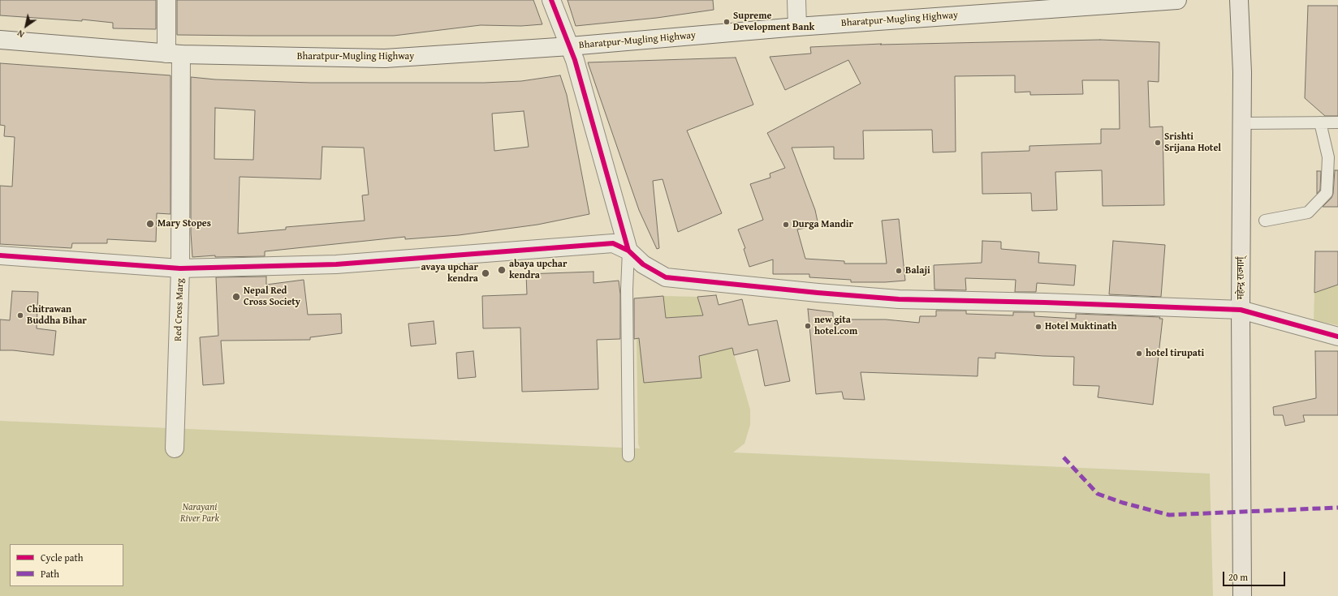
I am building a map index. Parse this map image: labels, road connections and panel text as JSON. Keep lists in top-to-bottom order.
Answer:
{
  "streets": {
    "highway": ["महेन्द्र राज्मार्ग्"],
    "street": ["Bharatpur-Mugling Highway", "Red Cross Marg"]
  },
  "crossings": [
    ["Bharatpur-Mugling Highway", "Red Cross Marg"]
  ],
  "parks": ["Narayani River Park"],
  "places": [
    "Supreme Development Bank",
    "Srishti Srijana Hotel",
    "Mary Stopes",
    "Durga Mandir",
    "abaya upchar kendra",
    "Balaji",
    "avaya upchar kendra",
    "Nepal Red Cross Society",
    "Chitrawan Buddha Bihar",
    "new gita hotel.com",
    "Hotel Muktinath",
    "hotel tirupati"
  ],
  "legend": ["Cycle path", "Path"],
  "scale_bar": "20 m",
  "north": "bottom left"
}
